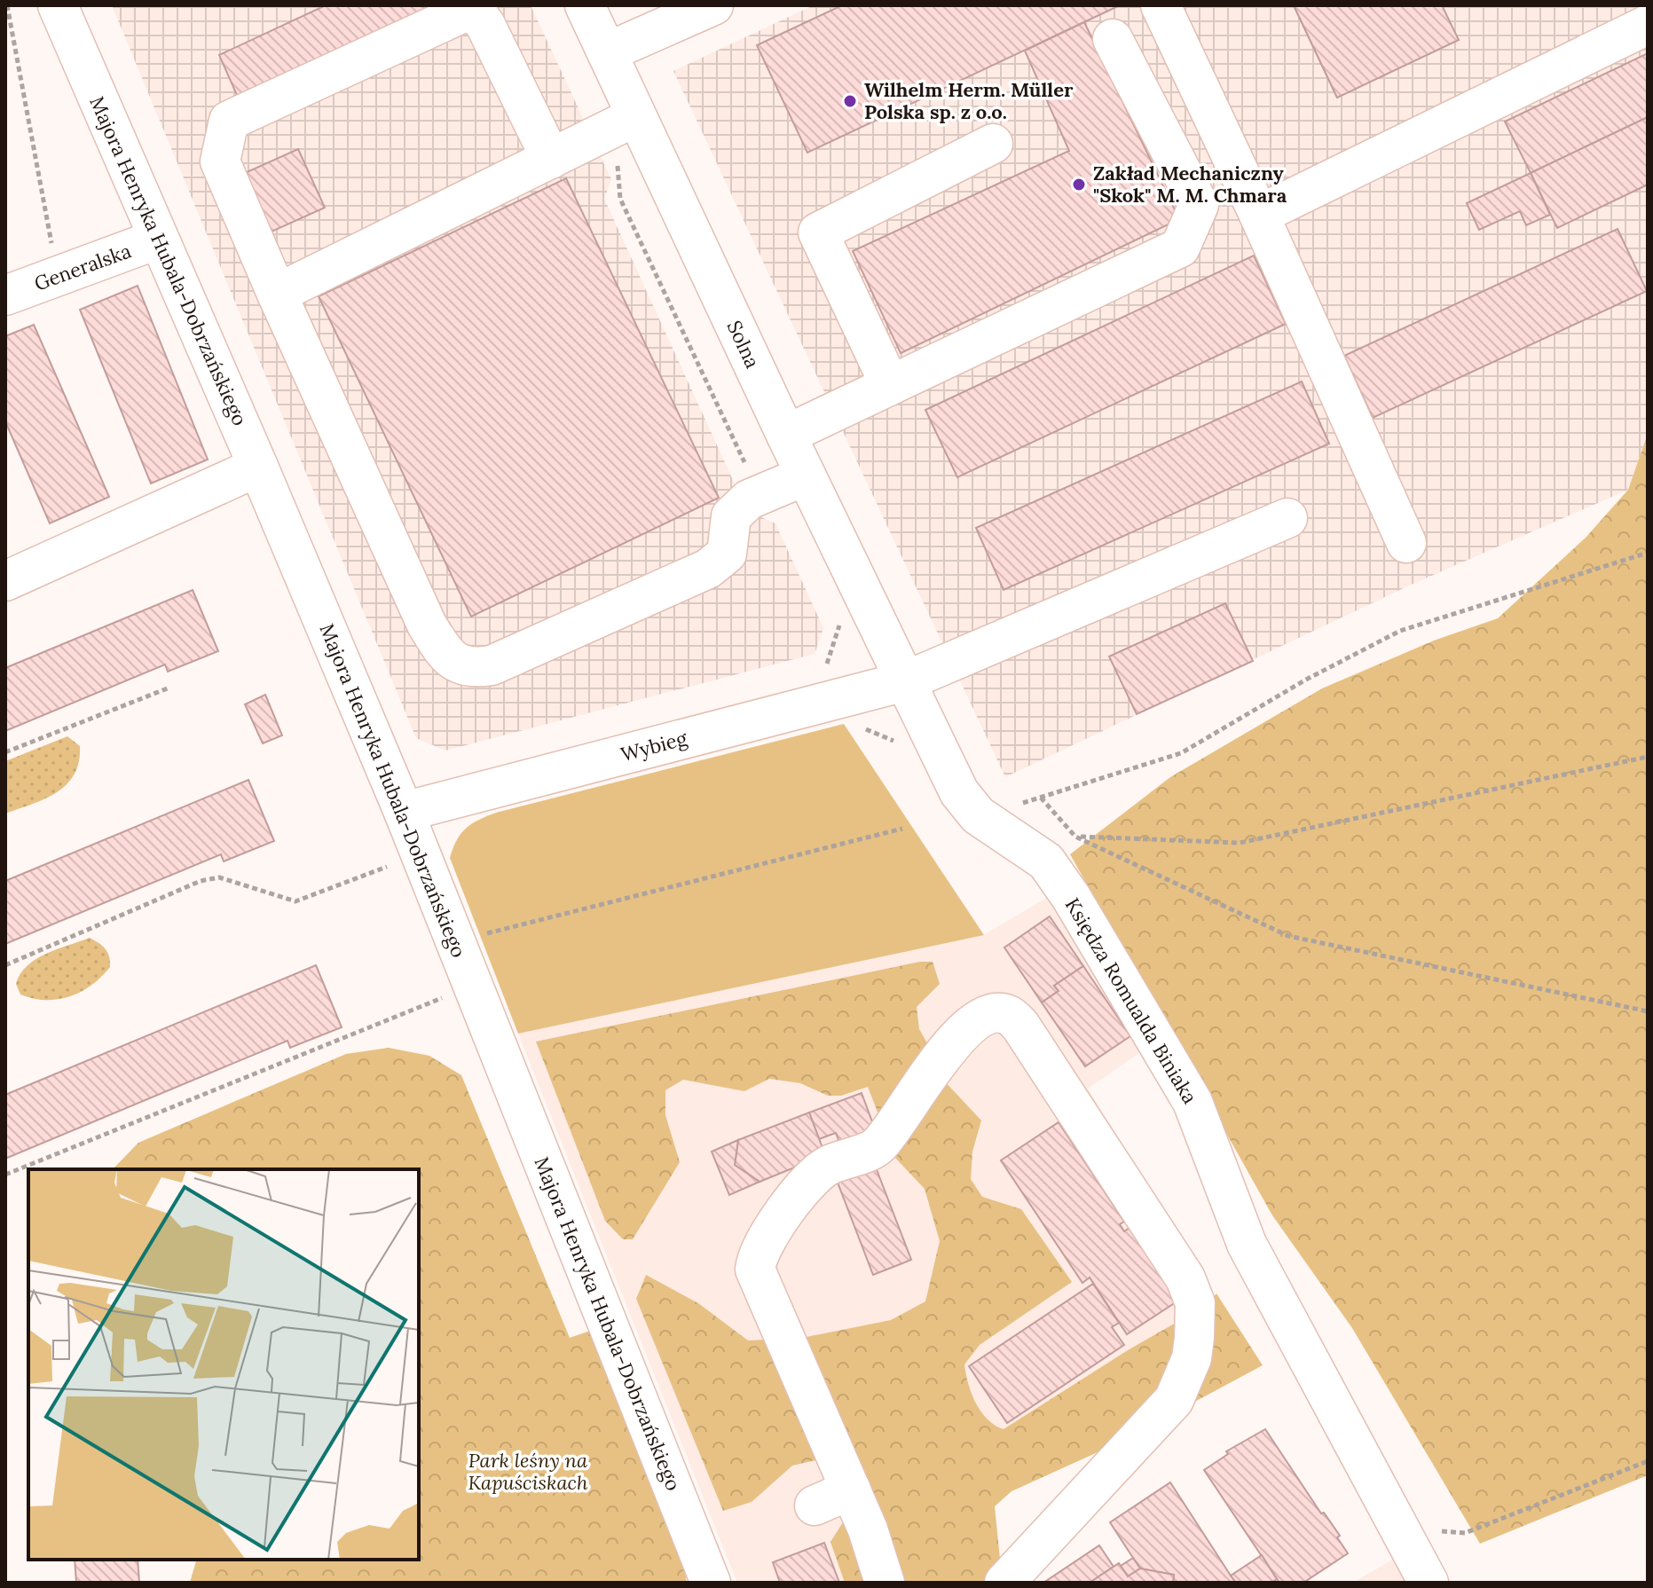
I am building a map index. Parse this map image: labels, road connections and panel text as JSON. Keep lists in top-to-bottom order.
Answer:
{
  "streets": {
    "street": [
      "Majora Henryka Hubala-Dobrzańskiego",
      "Generalska",
      "Solna",
      "Wybieg",
      "Księdza Romualda Biniaka"
    ]
  },
  "crossings": [
    ["Majora Henryka Hubala-Dobrzańskiego", "Generalska"],
    ["Majora Henryka Hubala-Dobrzańskiego", "Wybieg"],
    ["Solna", "Wybieg"],
    ["Solna", "Księdza Romualda Biniaka"],
    ["Wybieg", "Księdza Romualda Biniaka"]
  ],
  "parks": ["Park leśny na Kapuściskach"],
  "places": ["Wilhelm Herm. Müller Polska sp. z o.o.", "Zakład Mechaniczny \"Skok\" M. M. Chmara"]
}
